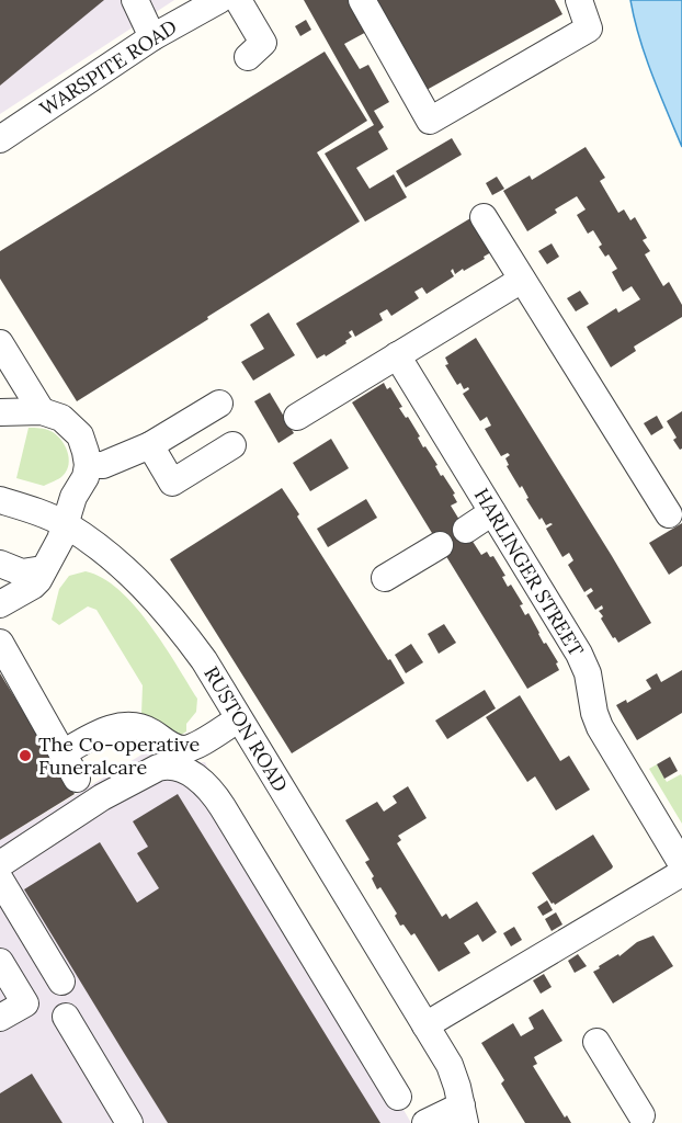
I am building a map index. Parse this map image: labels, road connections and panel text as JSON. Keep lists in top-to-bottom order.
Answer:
{
  "streets": {
    "street": ["WARSPITE ROAD", "HARLINGER STREET", "RUSTON ROAD"]
  },
  "places": ["The Co-operative Funeralcare"]
}
